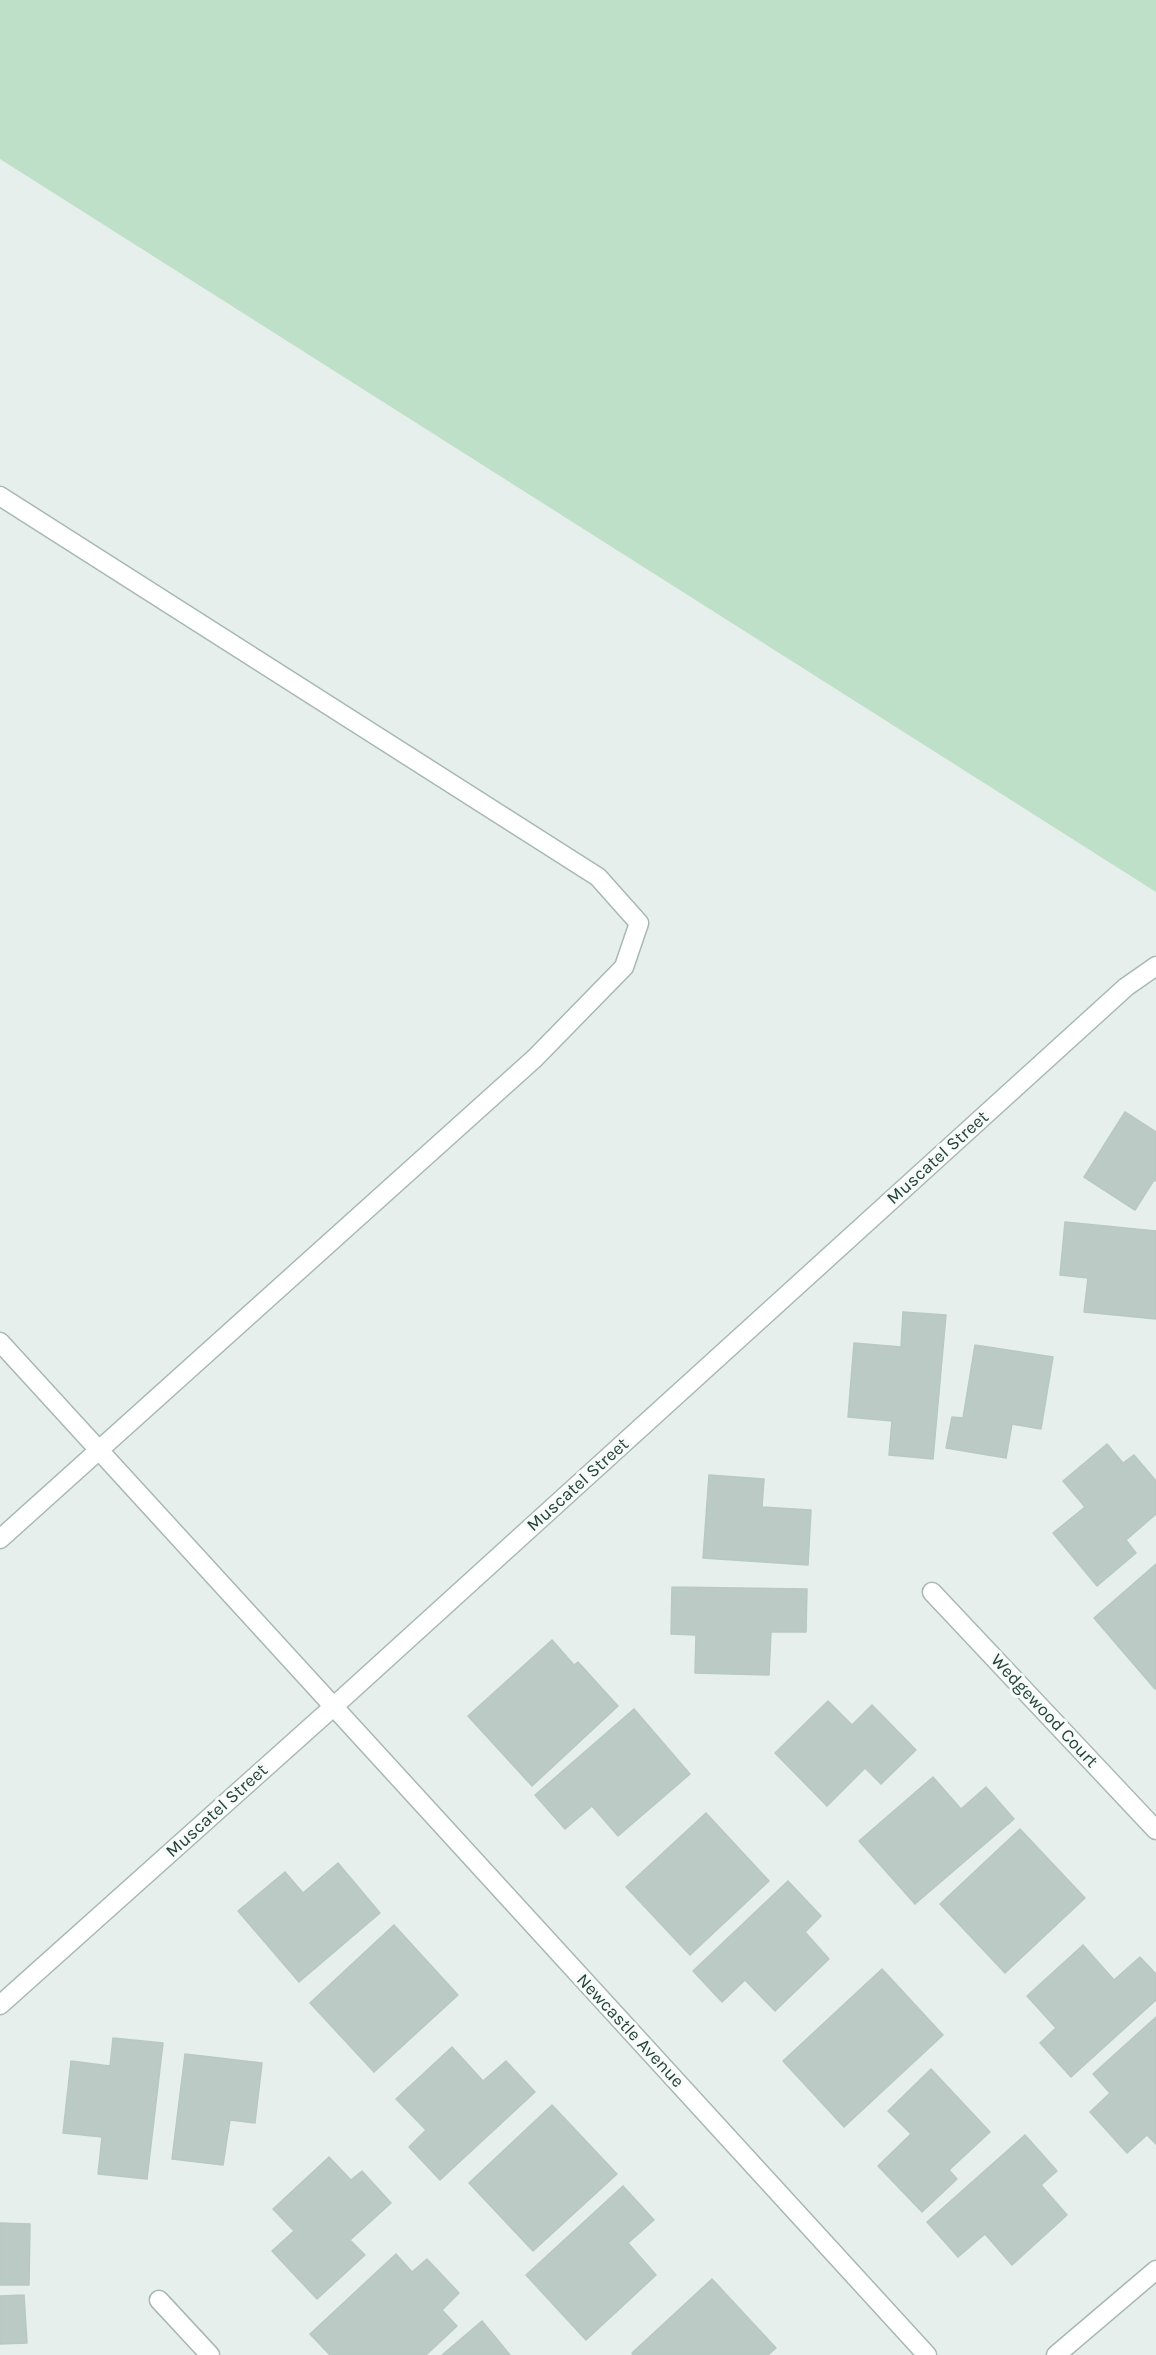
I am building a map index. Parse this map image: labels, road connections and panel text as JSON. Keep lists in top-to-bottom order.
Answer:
{
  "streets": {
    "street": ["Muscatel Street", "Wedgewood Court", "Newcastle Avenue"]
  },
  "crossings": [
    ["Muscatel Street", "Newcastle Avenue"]
  ]
}
